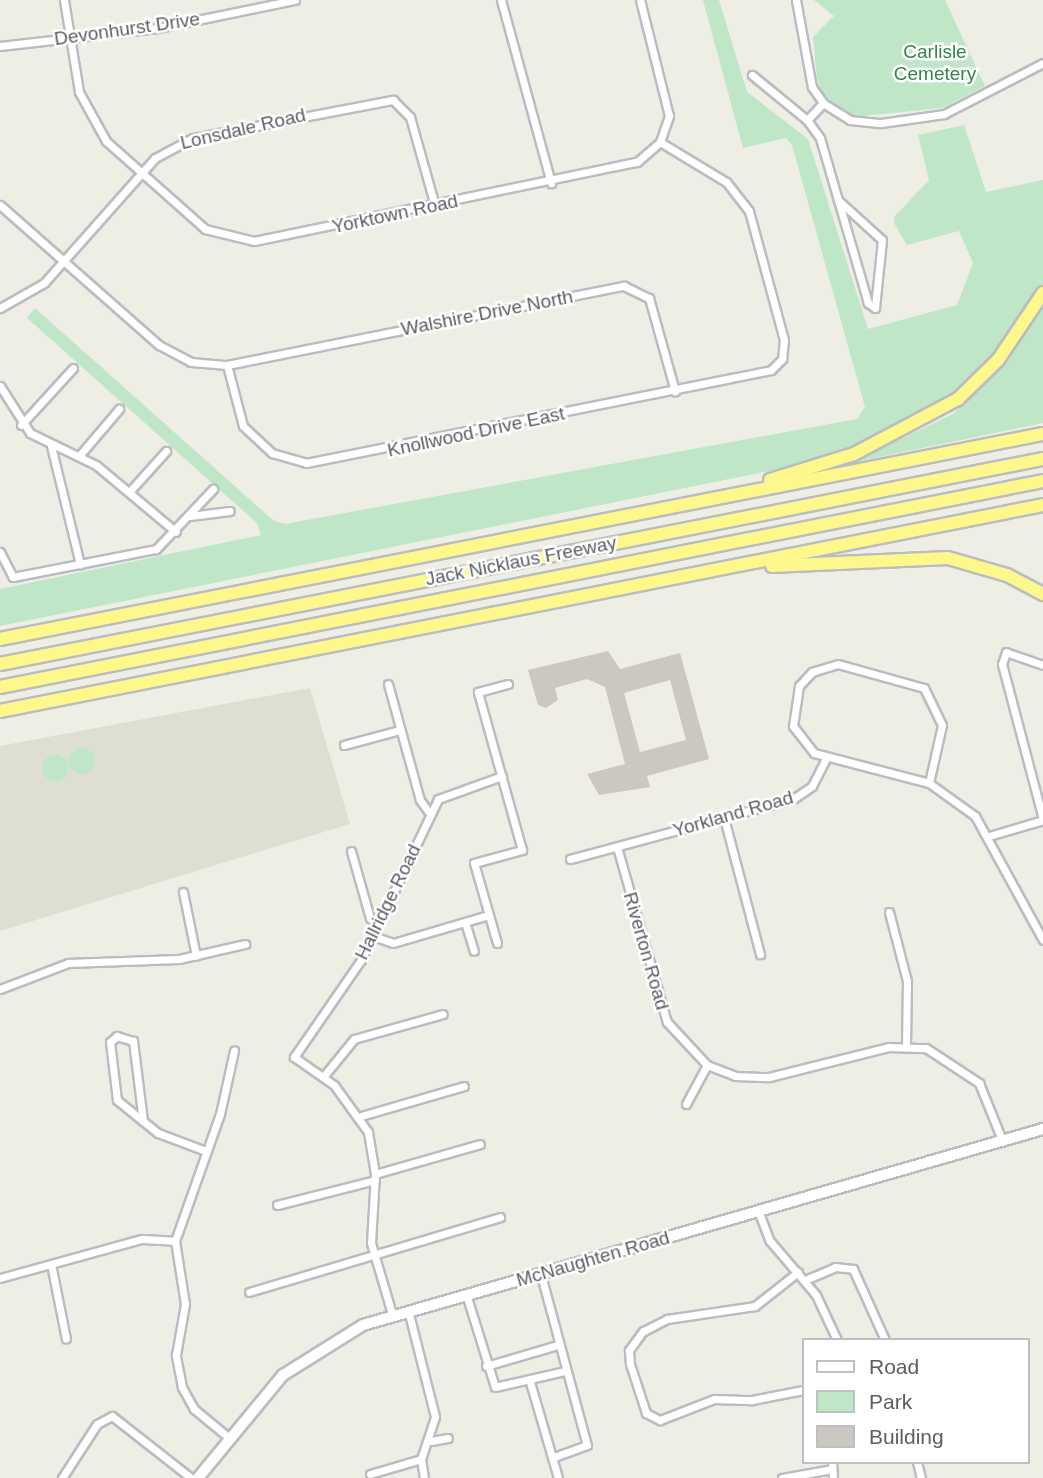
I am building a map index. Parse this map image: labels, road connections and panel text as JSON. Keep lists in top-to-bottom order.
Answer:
{
  "streets": {
    "highway": ["Jack Nicklaus Freeway"],
    "street": [
      "Devonhurst Drive",
      "Lonsdale Road",
      "Yorktown Road",
      "Walshire Drive North",
      "Knollwood Drive East",
      "Yorkland Road",
      "Hallridge Road",
      "Riverton Road",
      "McNaughten Road"
    ]
  },
  "crossings": [
    ["Devonhurst Drive", "Yorktown Road"],
    ["Lonsdale Road", "Yorktown Road"],
    ["Lonsdale Road", "Walshire Drive North"],
    ["Yorktown Road", "Knollwood Drive East"],
    ["Walshire Drive North", "Knollwood Drive East"],
    ["Yorkland Road", "Riverton Road"],
    ["Riverton Road", "McNaughten Road"]
  ],
  "parks": ["Carlisle Cemetery"],
  "legend": ["Road", "Park", "Building"]
}
